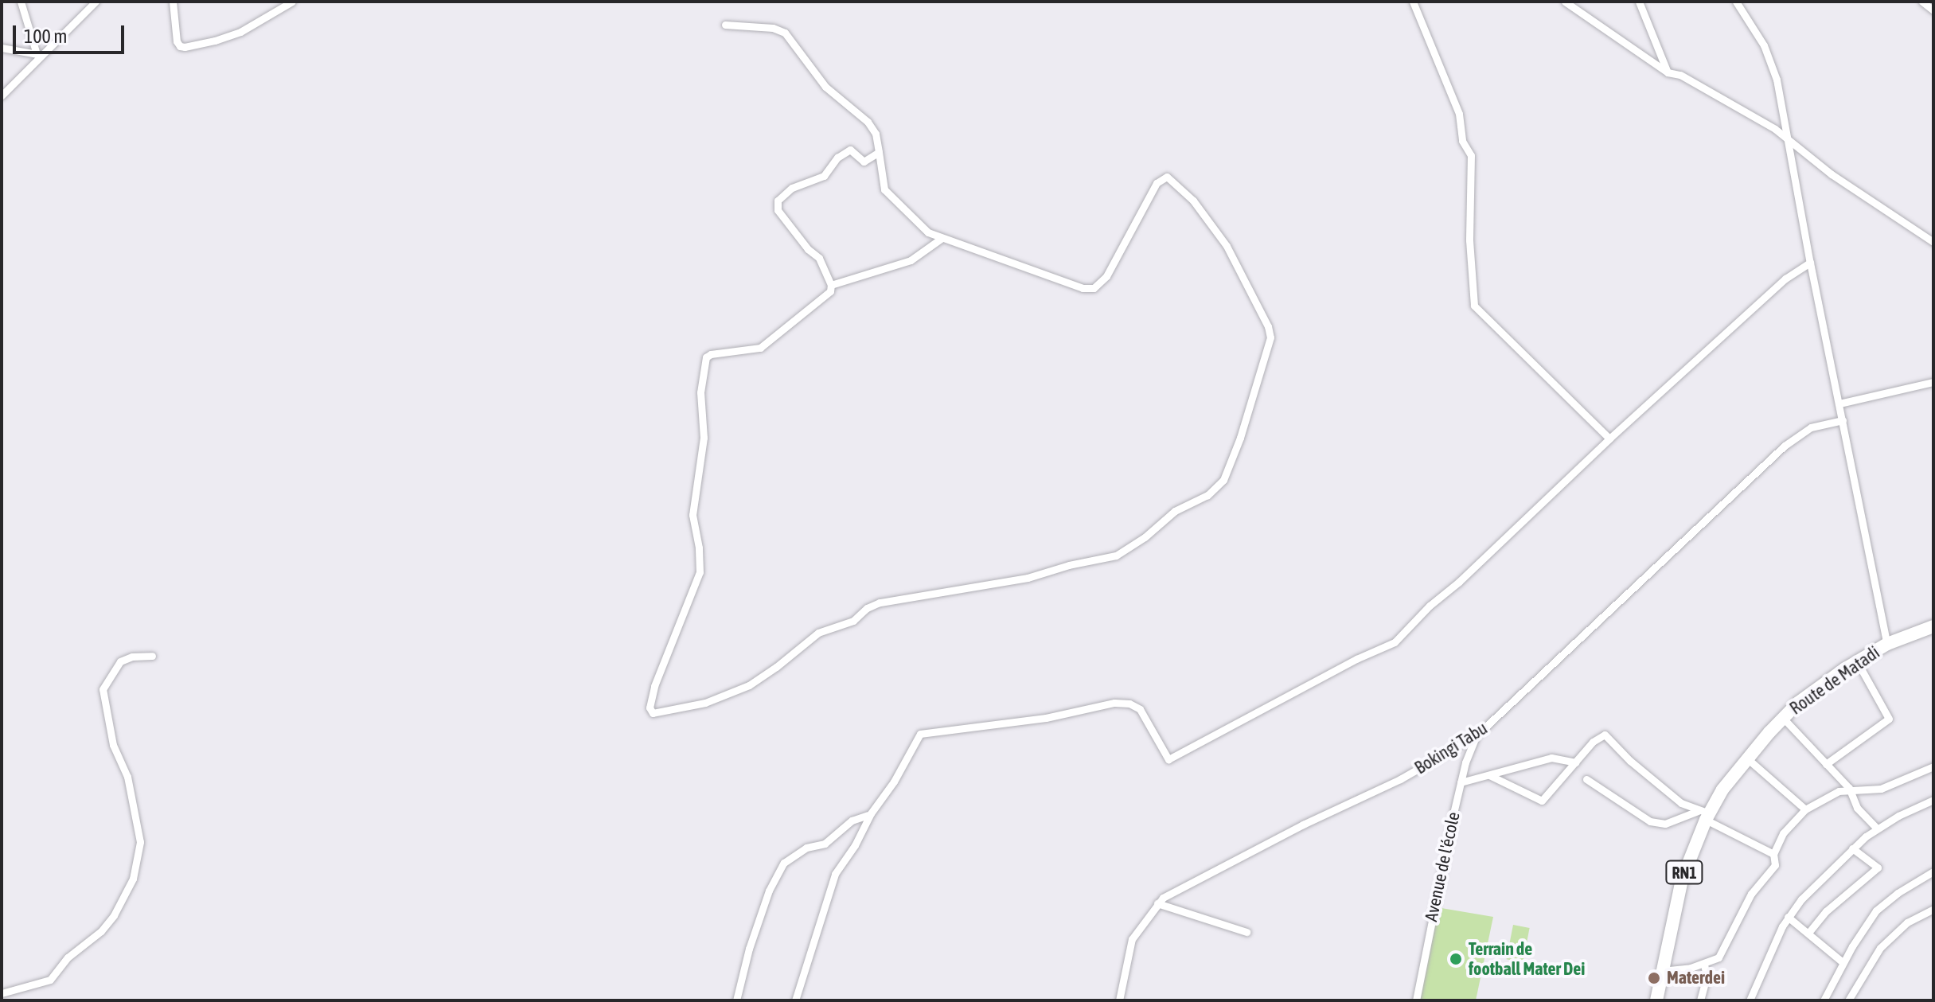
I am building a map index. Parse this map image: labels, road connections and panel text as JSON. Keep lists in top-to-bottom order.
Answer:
{
  "streets": {
    "highway": ["Route de Matadi", "RN1"],
    "street": ["Bokingi Tabu", "Avenue de l'école"]
  },
  "crossings": [
    ["Bokingi Tabu", "Avenue de l'école"]
  ],
  "places": ["Terrain de football Mater Dei", "Materdei"],
  "scale_bar": "100 m"
}
